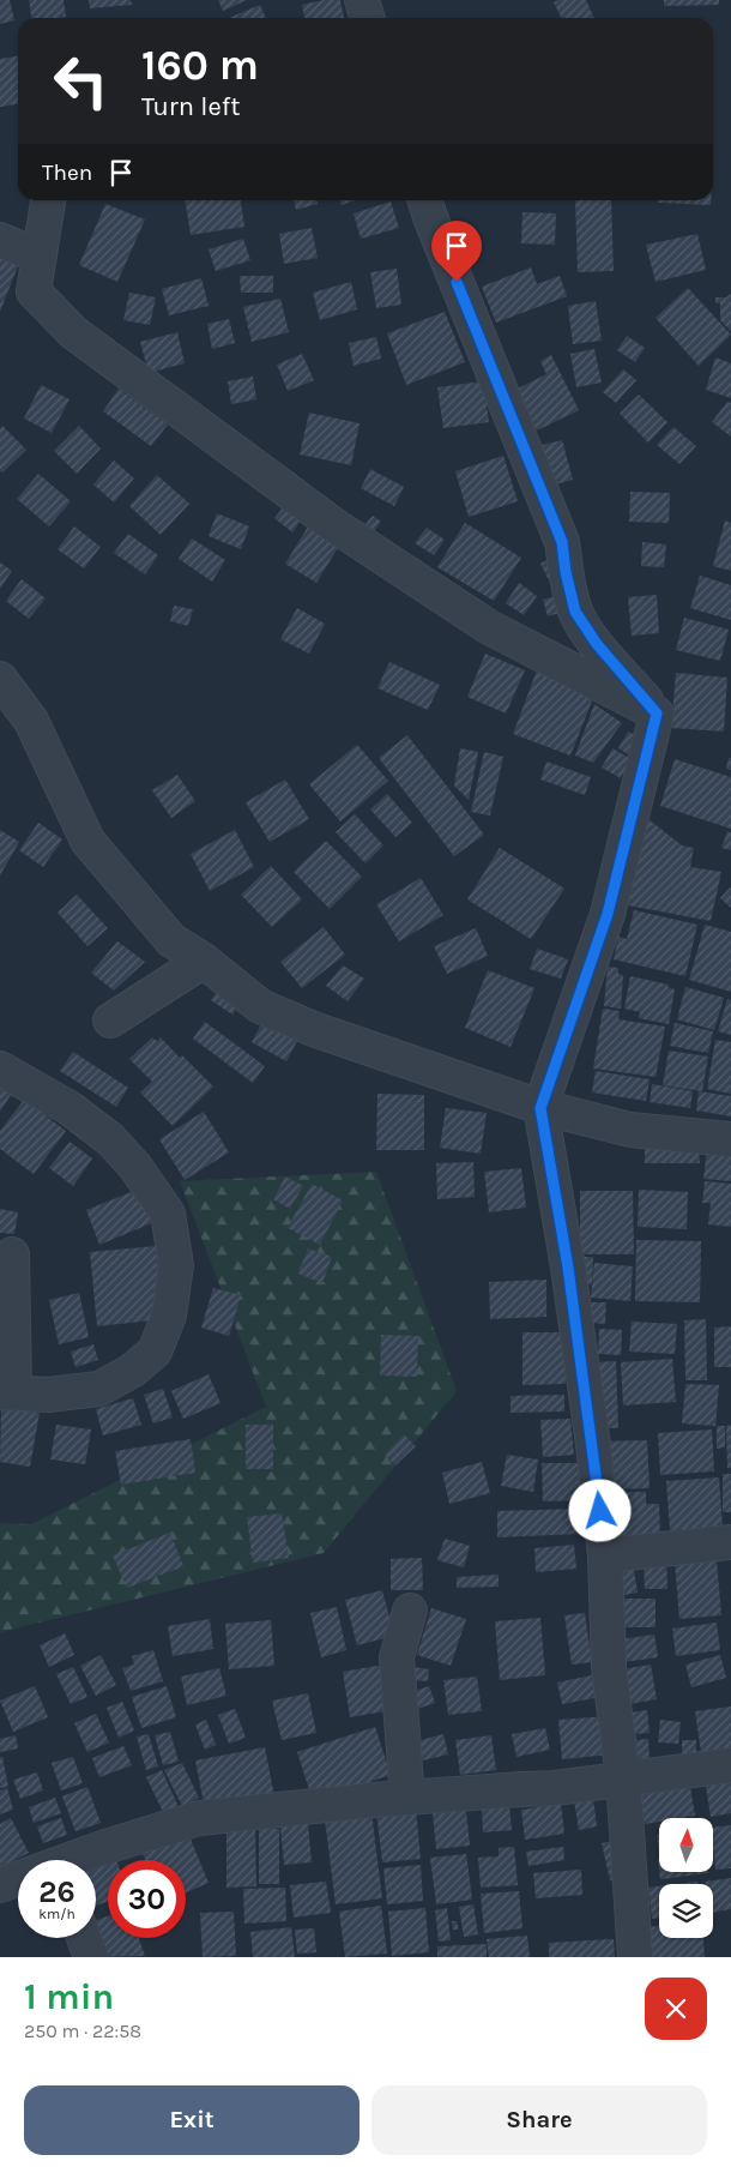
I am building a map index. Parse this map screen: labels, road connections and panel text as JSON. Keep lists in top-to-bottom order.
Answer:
{
  "north": "top",
  "page": {
    "turn": ["160 m", "Turn left"],
    "then": "Then",
    "speed": "26 km/h",
    "limit": "30",
    "heading": ["1 min", "250 m · 22:58"],
    "buttons": ["Exit", "Share"]
  }
}
